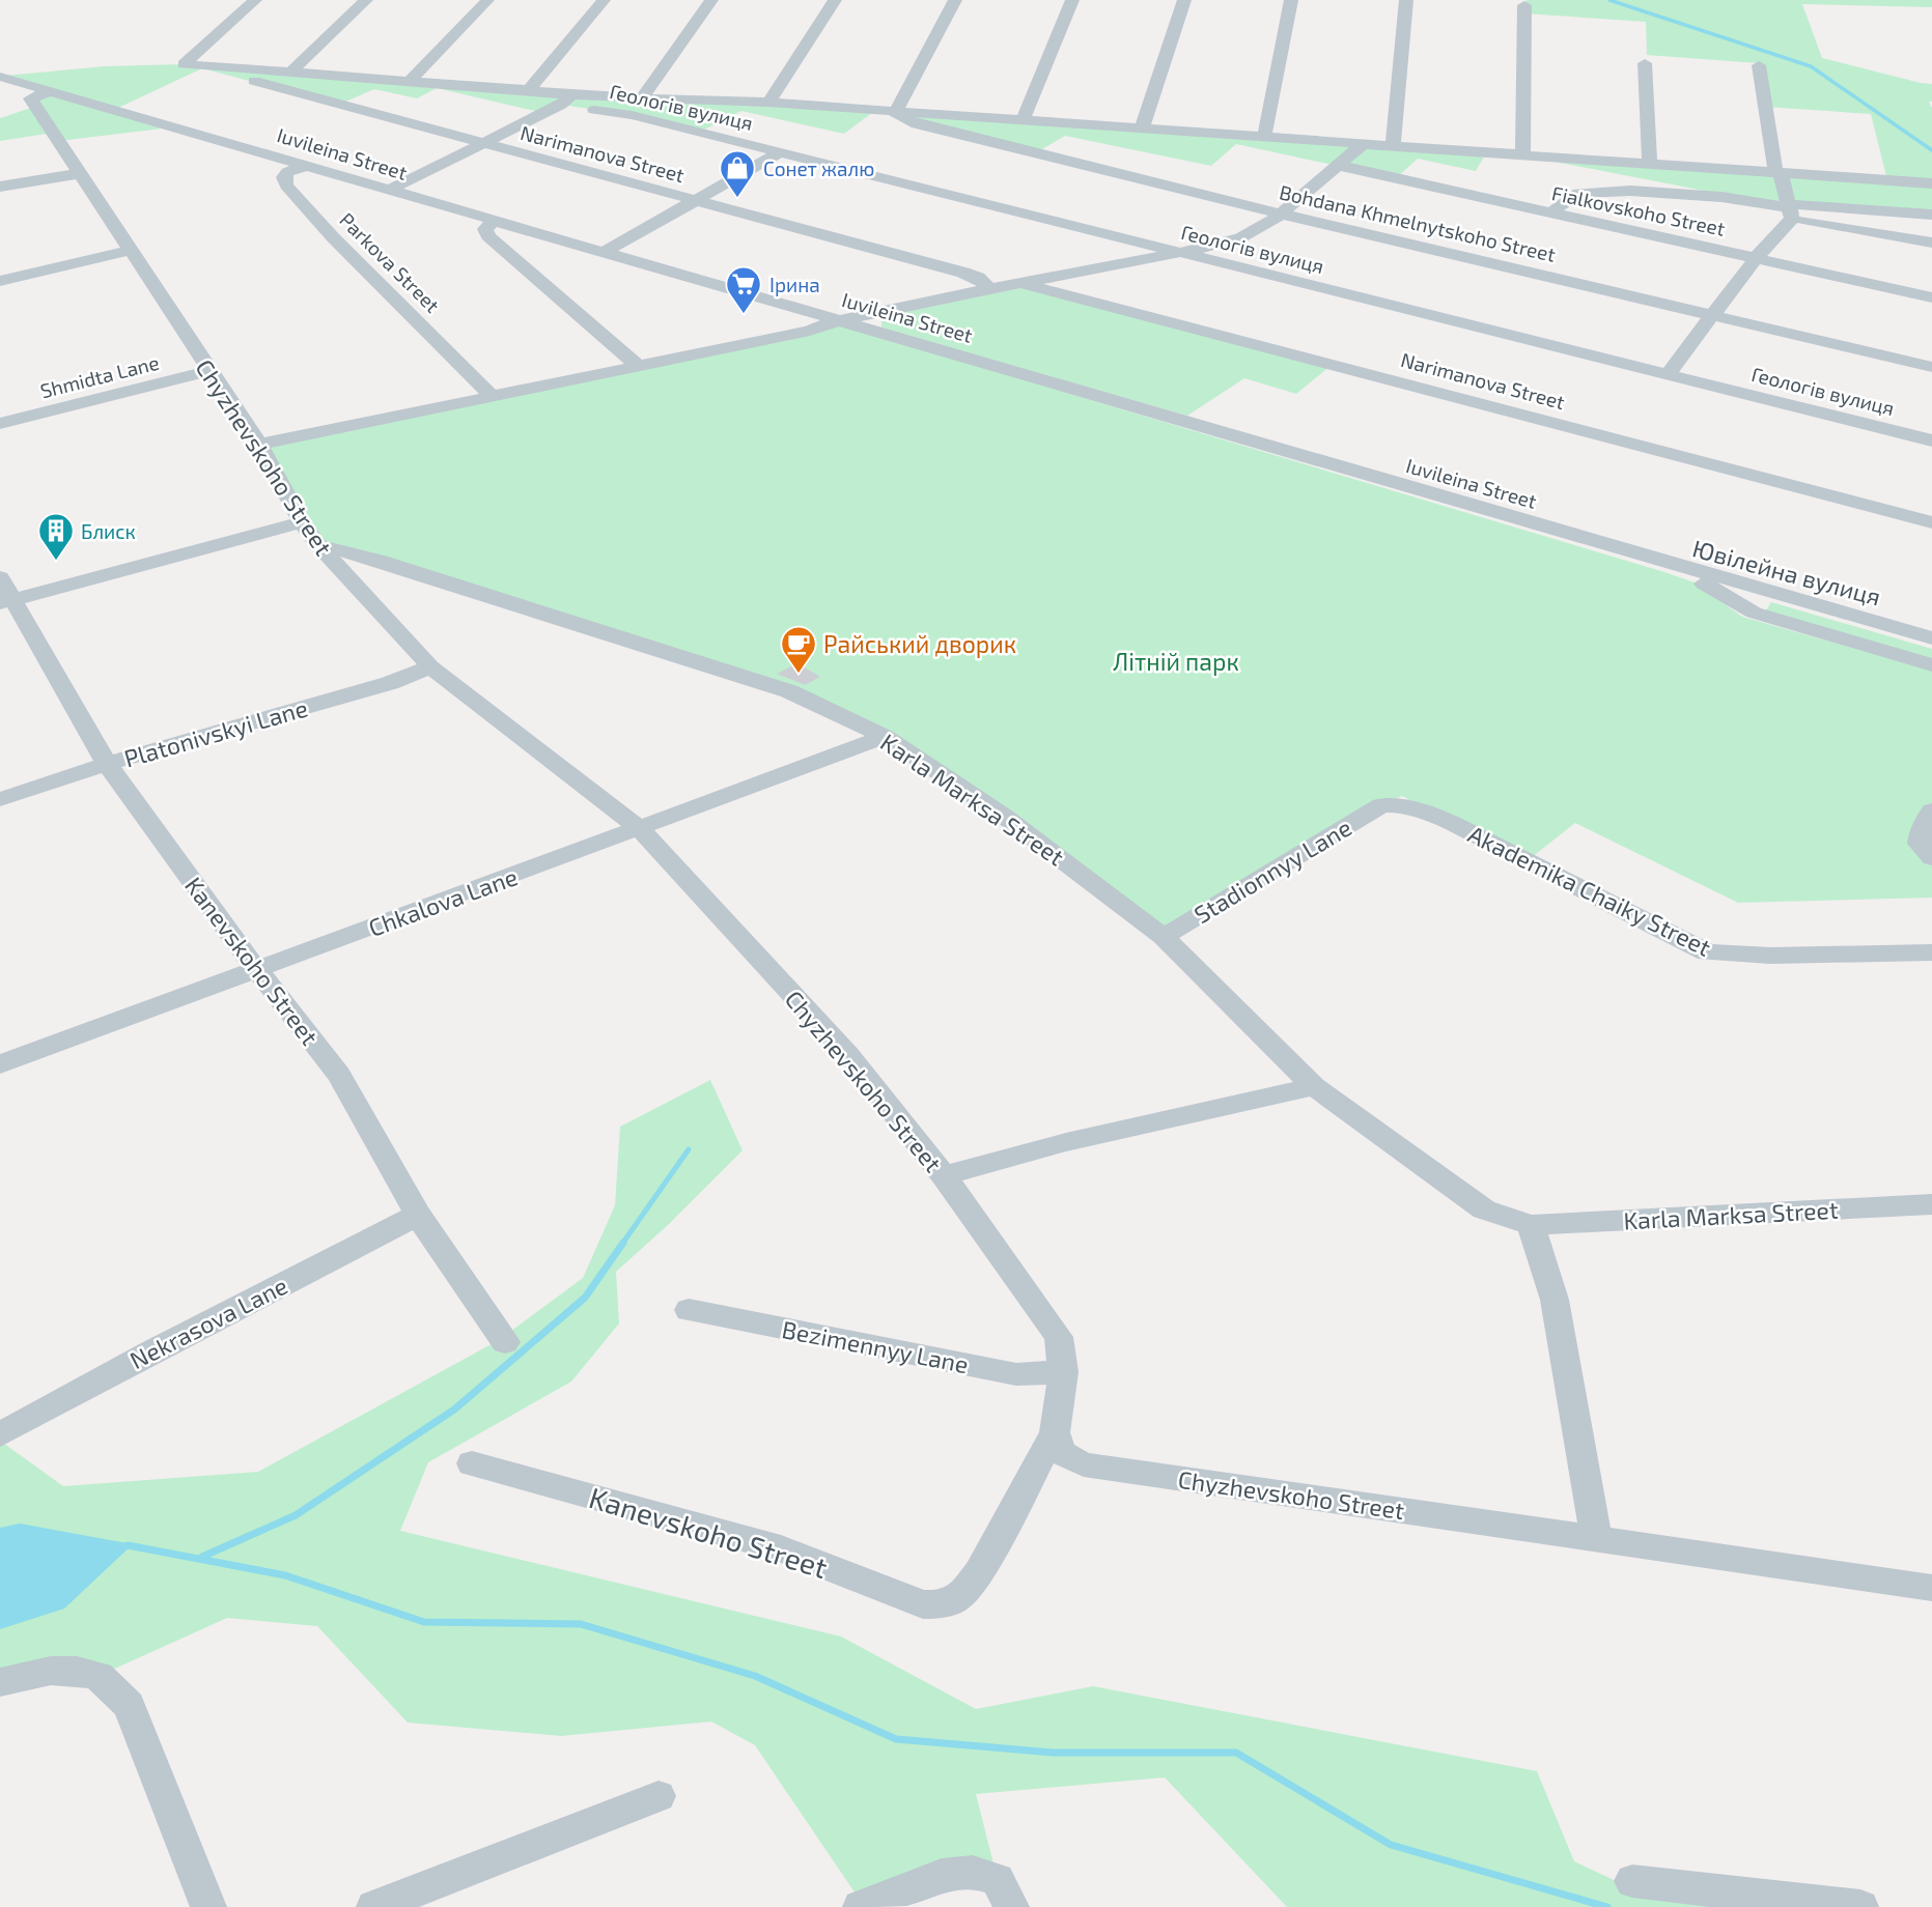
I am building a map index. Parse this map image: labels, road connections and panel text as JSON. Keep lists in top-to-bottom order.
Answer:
{
  "streets": {
    "street": [
      "Геологів вулиця",
      "Iuvileina Street",
      "Narimanova Street",
      "Fialkovskoho Street",
      "Bohdana Khmelnytskoho Street",
      "Parkova Street",
      "Shmidta Lane",
      "Chyzhevskoho Street",
      "Ювілейна вулиця",
      "Platonivskyi Lane",
      "Karla Marksa Street",
      "Stadionnyy Lane",
      "Akademika Chaiky Street",
      "Chkalova Lane",
      "Kanevskoho Street",
      "Nekrasova Lane",
      "Bezimennyy Lane"
    ]
  },
  "crossings": [
    ["Iuvileina Street", "Parkova Street"],
    ["Iuvileina Street", "Chyzhevskoho Street"],
    ["Iuvileina Street", "Ювілейна вулиця"],
    ["Shmidta Lane", "Chyzhevskoho Street"],
    ["Chyzhevskoho Street", "Platonivskyi Lane"],
    ["Chyzhevskoho Street", "Karla Marksa Street"],
    ["Chyzhevskoho Street", "Chkalova Lane"],
    ["Chyzhevskoho Street", "Kanevskoho Street"],
    ["Chyzhevskoho Street", "Bezimennyy Lane"],
    ["Platonivskyi Lane", "Kanevskoho Street"],
    ["Karla Marksa Street", "Stadionnyy Lane"],
    ["Karla Marksa Street", "Chkalova Lane"],
    ["Stadionnyy Lane", "Akademika Chaiky Street"],
    ["Chkalova Lane", "Kanevskoho Street"],
    ["Kanevskoho Street", "Nekrasova Lane"]
  ],
  "parks": ["Літній парк"],
  "places": {
    "shop": ["Сонет жалю"],
    "supermarket": ["Ірина"],
    "building": ["Блиск"],
    "cafe": ["Райський дворик"]
  }
}
